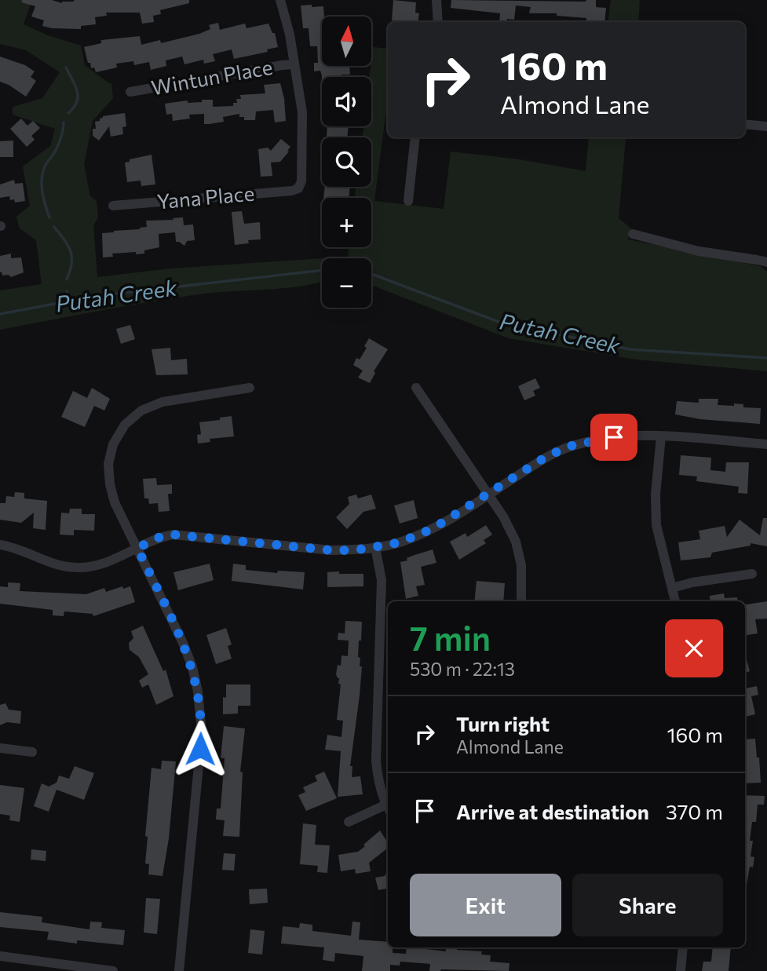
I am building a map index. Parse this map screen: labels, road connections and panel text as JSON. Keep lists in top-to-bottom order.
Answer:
{
  "streets": {
    "street": ["Wintun Place", "Yana Place"]
  },
  "crossings": [
    ["Wintun Place", "Yana Place"]
  ],
  "water": ["Putah Creek"],
  "north": "top",
  "page": {
    "map_buttons": ["+", "−"],
    "turn": ["160 m", "Almond Lane"],
    "heading": ["7 min", "530 m · 22:13"],
    "list": [
      {
        "name": "Turn right",
        "note": "Almond Lane",
        "value": "160 m"
      },
      {
        "name": "Arrive at destination",
        "value": "370 m"
      }
    ],
    "buttons": ["Exit", "Share"]
  }
}
